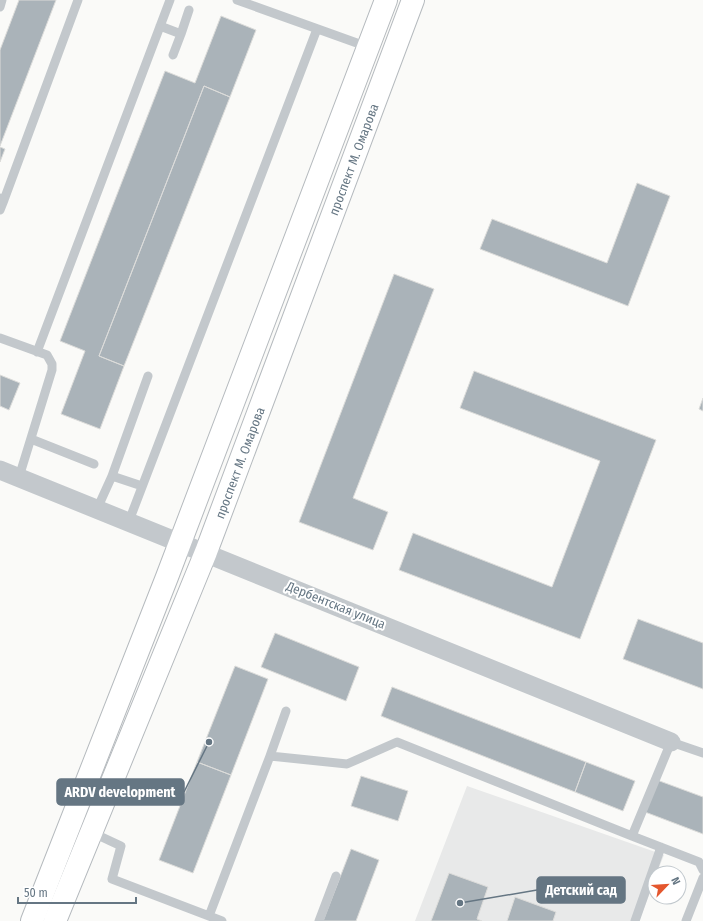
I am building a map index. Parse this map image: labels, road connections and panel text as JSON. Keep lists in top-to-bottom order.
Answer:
{
  "streets": {
    "main road": ["проспект М. Омарова"],
    "street": ["Дербентская улица"]
  },
  "crossings": [
    ["проспект М. Омарова", "Дербентская улица"]
  ],
  "places": ["ARDV development", "Детский сад"],
  "scale_bar": "50 m",
  "north": "top right"
}
